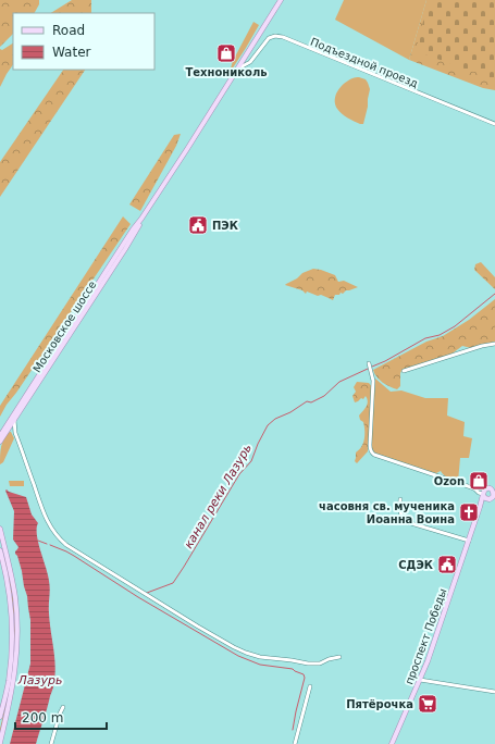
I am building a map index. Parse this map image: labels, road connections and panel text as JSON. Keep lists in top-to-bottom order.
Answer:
{
  "streets": {
    "main road": ["Московское шоссе", "проспект Победы"],
    "street": ["Подъездной проезд"]
  },
  "crossings": [
    ["Подъездной проезд", "Московское шоссе"]
  ],
  "water": ["канал реки Лазурь", "Лазурь"],
  "places": {
    "shop": ["Технониколь", "Ozon"],
    "public building": ["ПЭК", "СДЭК"],
    "church": ["часовня св. мученика Иоанна Воина"],
    "supermarket": ["Пятёрочка"]
  },
  "legend": ["Road", "Water"],
  "scale_bar": "200 m"
}
